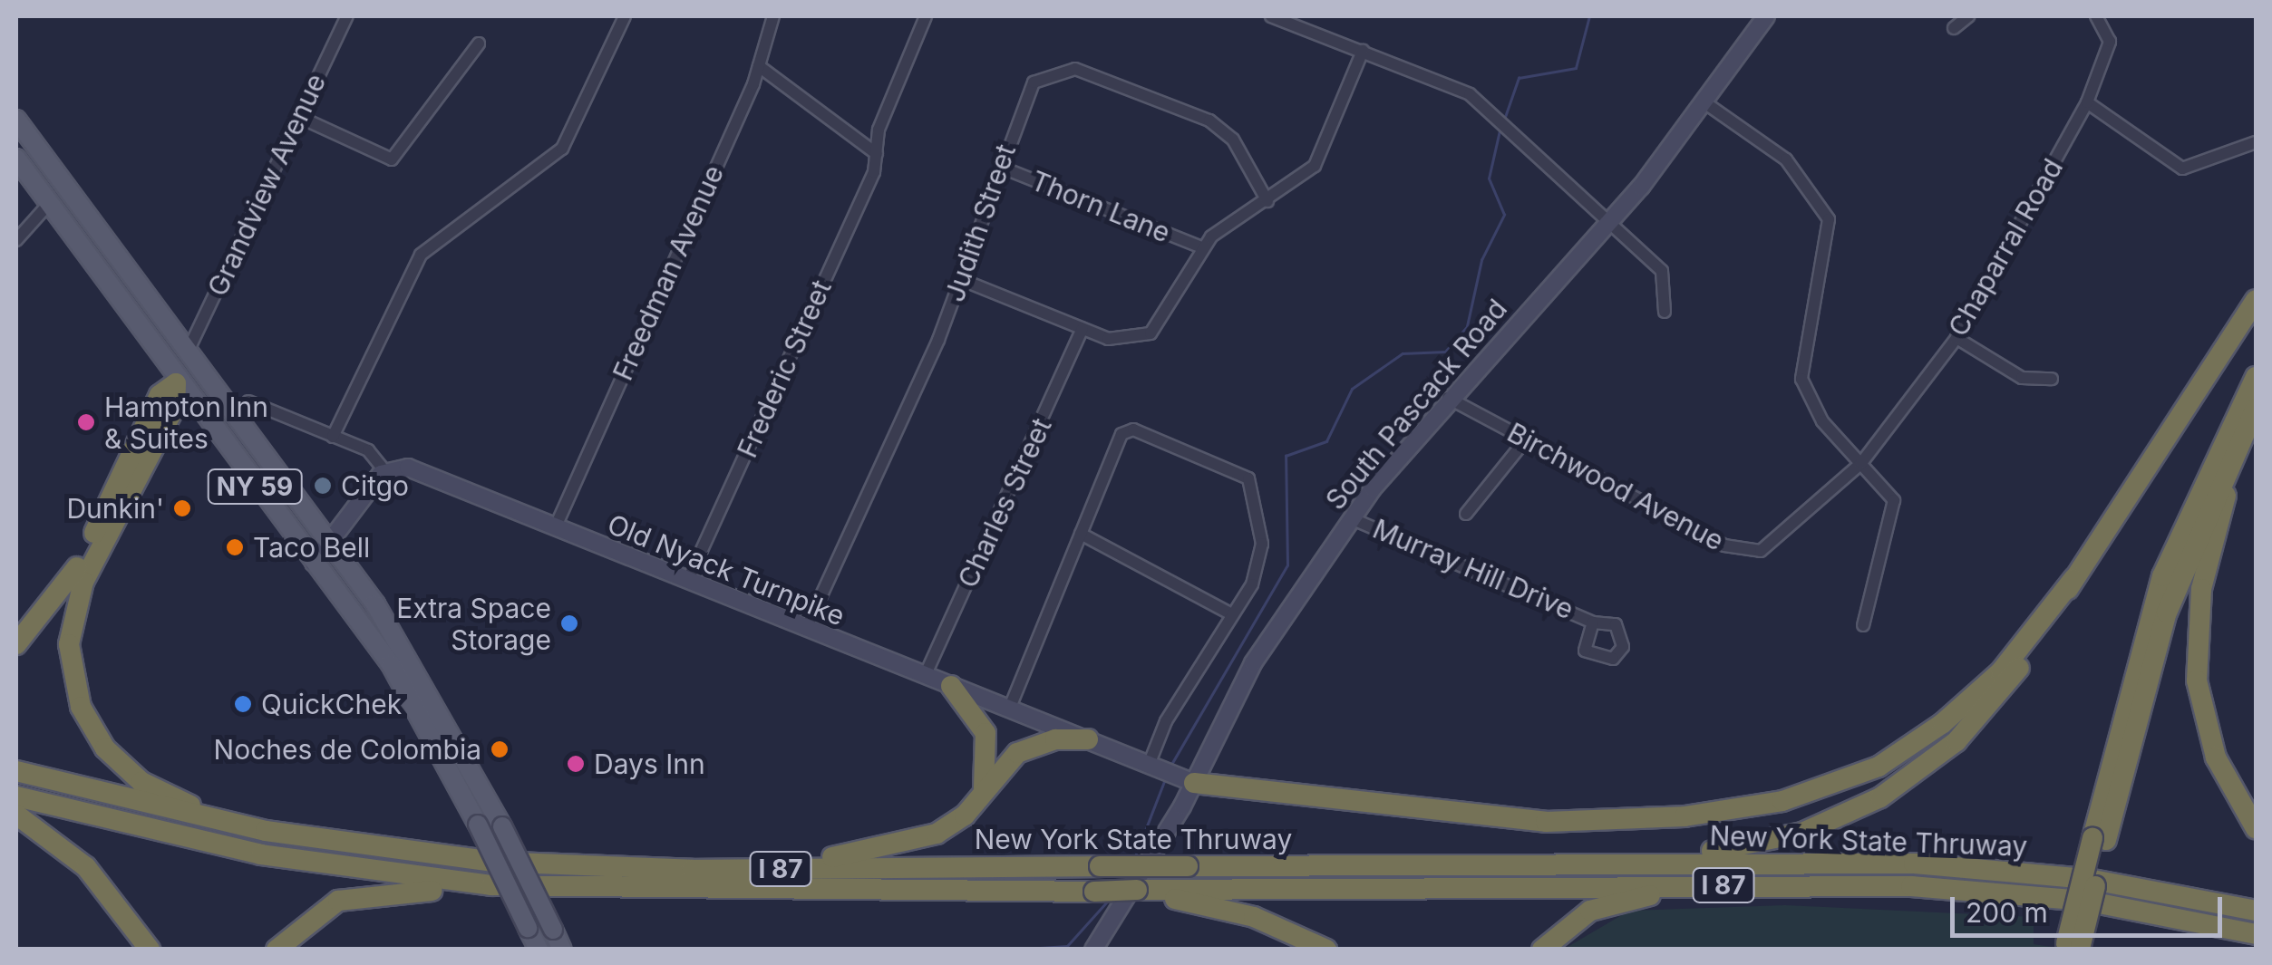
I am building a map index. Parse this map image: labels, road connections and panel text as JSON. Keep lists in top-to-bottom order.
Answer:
{
  "streets": {
    "highway": ["New York State Thruway", "I 87"],
    "main road": ["NY 59"],
    "street": [
      "Grandview Avenue",
      "Thorn Lane",
      "Judith Street",
      "Chaparral Road",
      "Freedman Avenue",
      "Frederic Street",
      "South Pascack Road",
      "Birchwood Avenue",
      "Charles Street",
      "Murray Hill Drive",
      "Old Nyack Turnpike"
    ]
  },
  "crossings": [
    ["Grandview Avenue", "NY 59"],
    ["Thorn Lane", "Judith Street"],
    ["Judith Street", "Old Nyack Turnpike"],
    ["Chaparral Road", "Birchwood Avenue"],
    ["Freedman Avenue", "Old Nyack Turnpike"],
    ["Frederic Street", "Old Nyack Turnpike"],
    ["South Pascack Road", "Birchwood Avenue"],
    ["South Pascack Road", "Murray Hill Drive"],
    ["South Pascack Road", "Old Nyack Turnpike"],
    ["Charles Street", "Old Nyack Turnpike"]
  ],
  "places": [
    "Hampton Inn & Suites",
    "Citgo",
    "Dunkin'",
    "Taco Bell",
    "Extra Space Storage",
    "QuickChek",
    "Noches de Colombia",
    "Days Inn"
  ],
  "scale_bar": "200 m"
}
